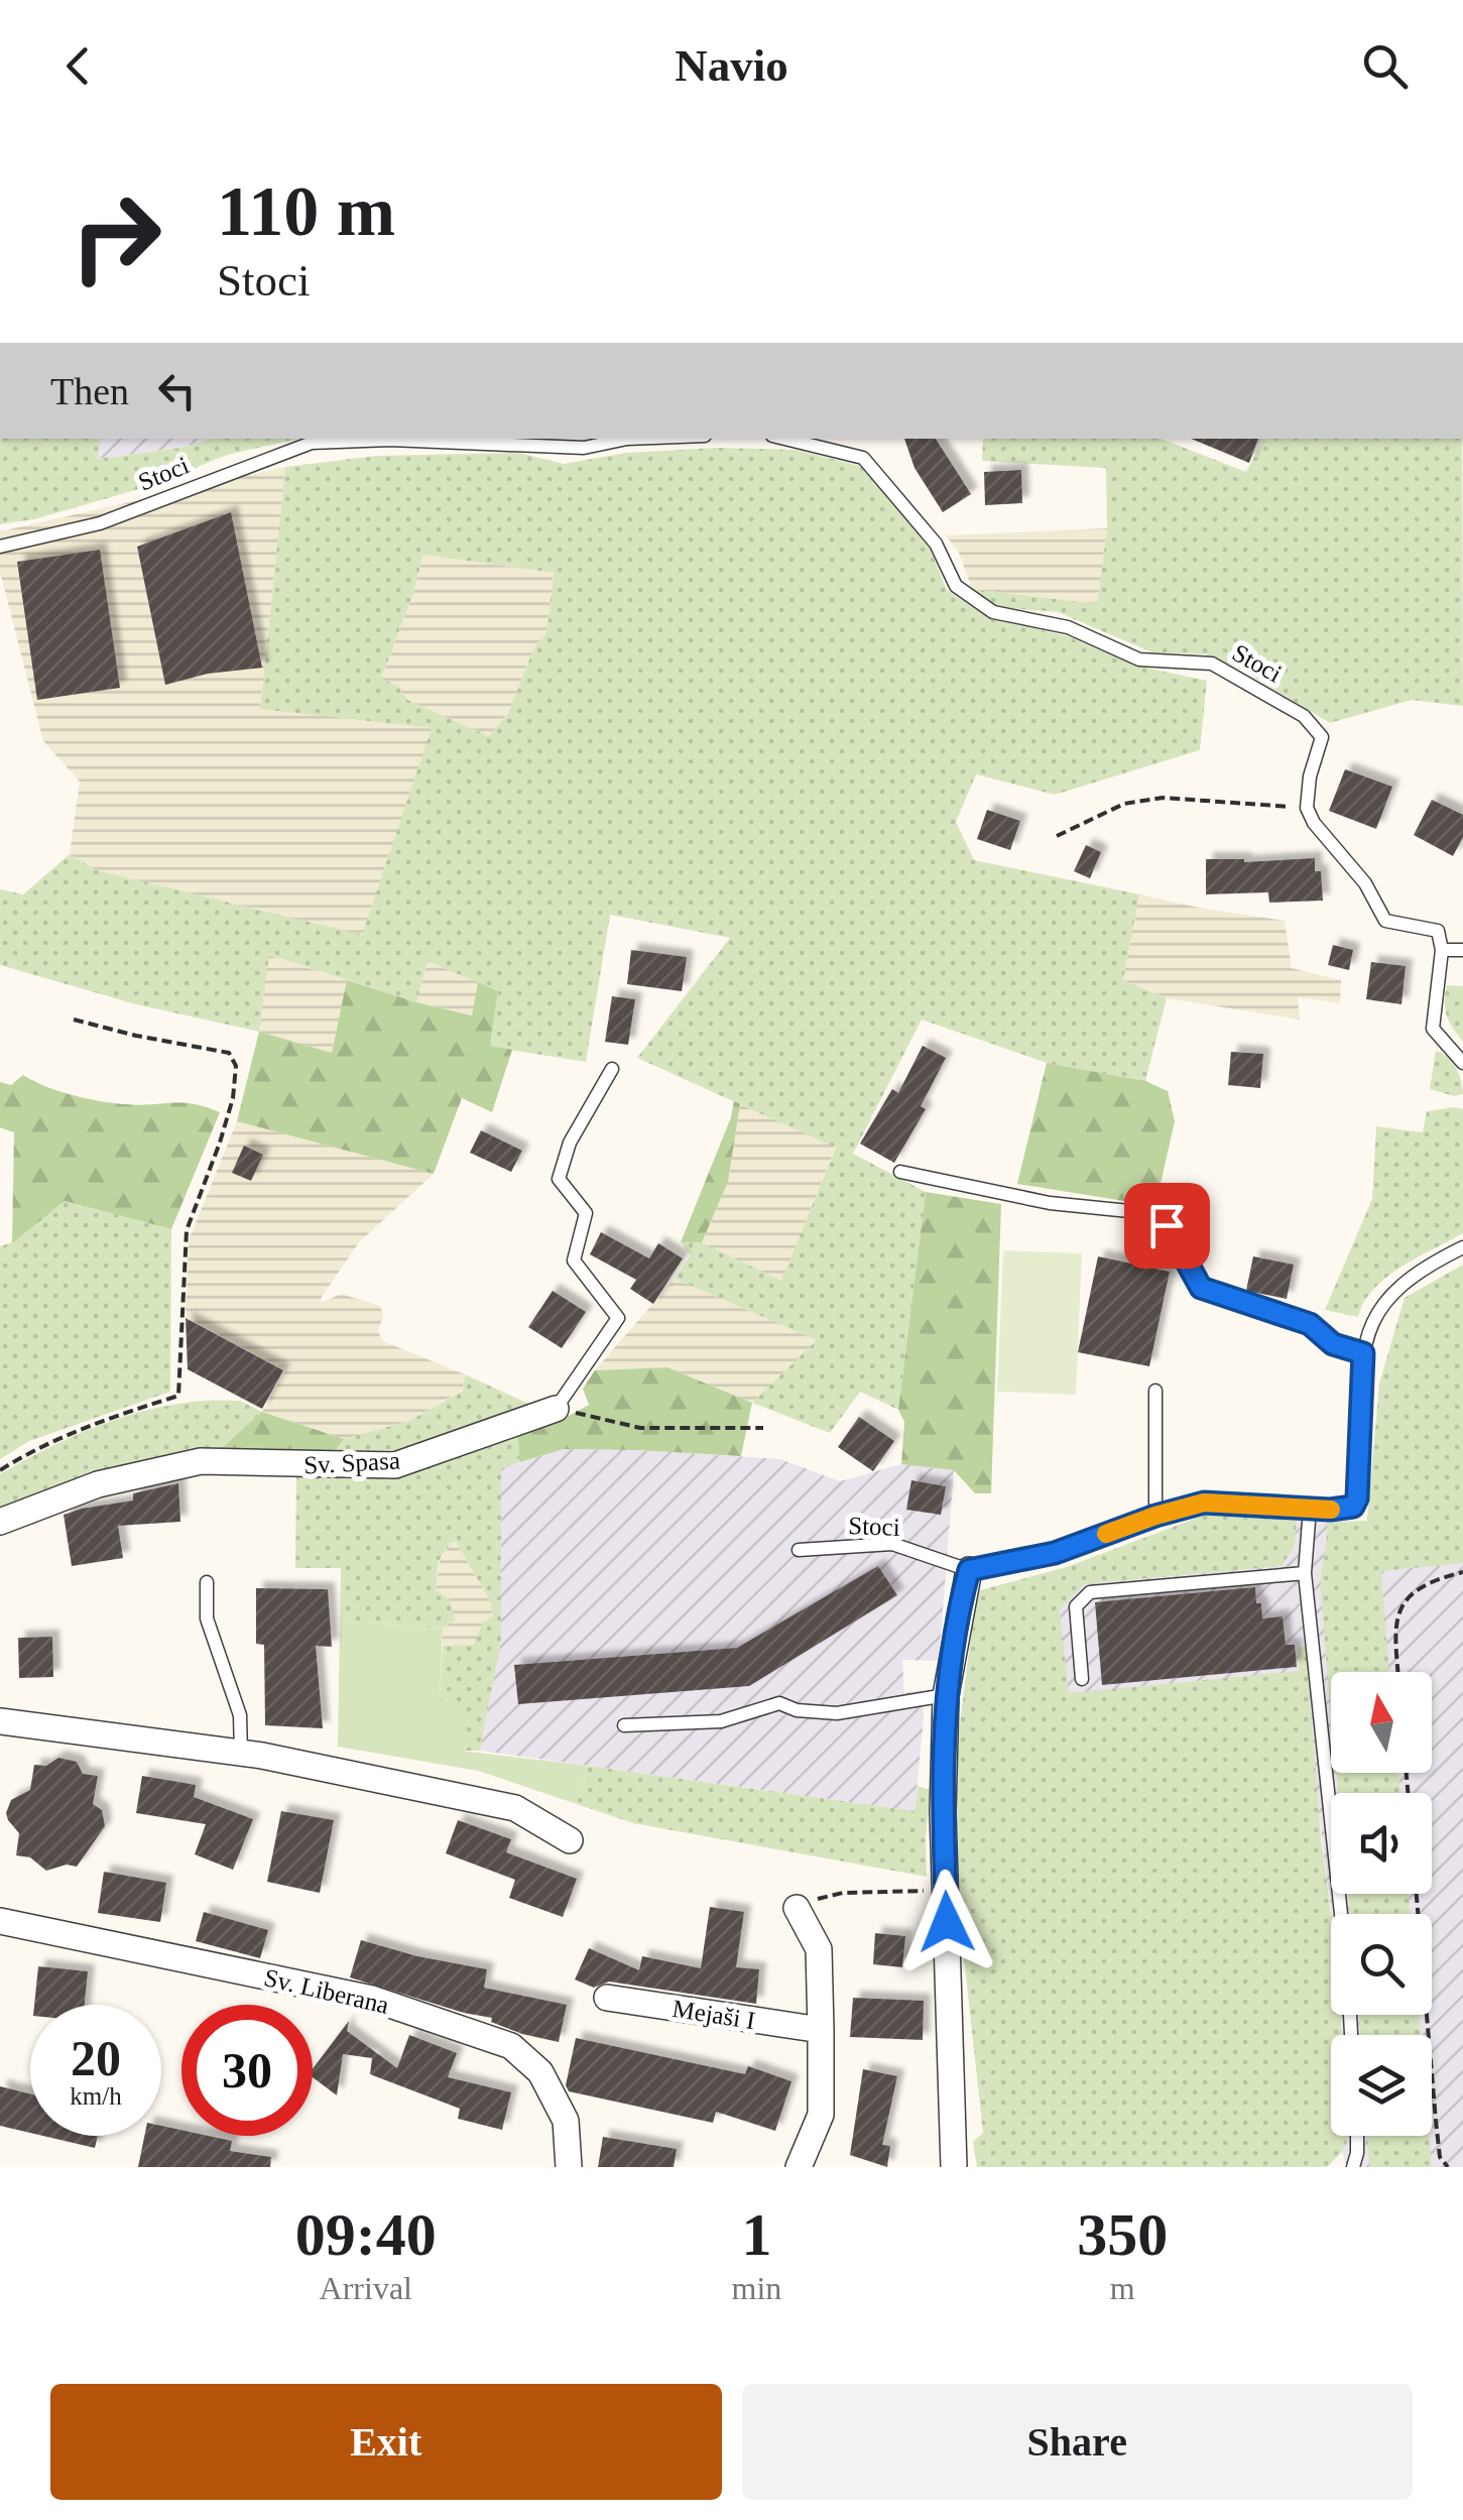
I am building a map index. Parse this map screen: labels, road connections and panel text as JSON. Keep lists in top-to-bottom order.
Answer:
{
  "streets": {
    "street": ["Sv. Spasa", "Sv. Liberana", "Mejaši I"],
    "lane": ["Stoci"]
  },
  "north": "top",
  "page": {
    "header": "Navio",
    "turn": ["110 m", "Stoci"],
    "then": "Then",
    "speed": "20 km/h",
    "limit": "30",
    "eta": [
      "09:40",
      "Arrival",
      "1",
      "min",
      "350",
      "m"
    ],
    "buttons": ["Exit", "Share"]
  }
}
